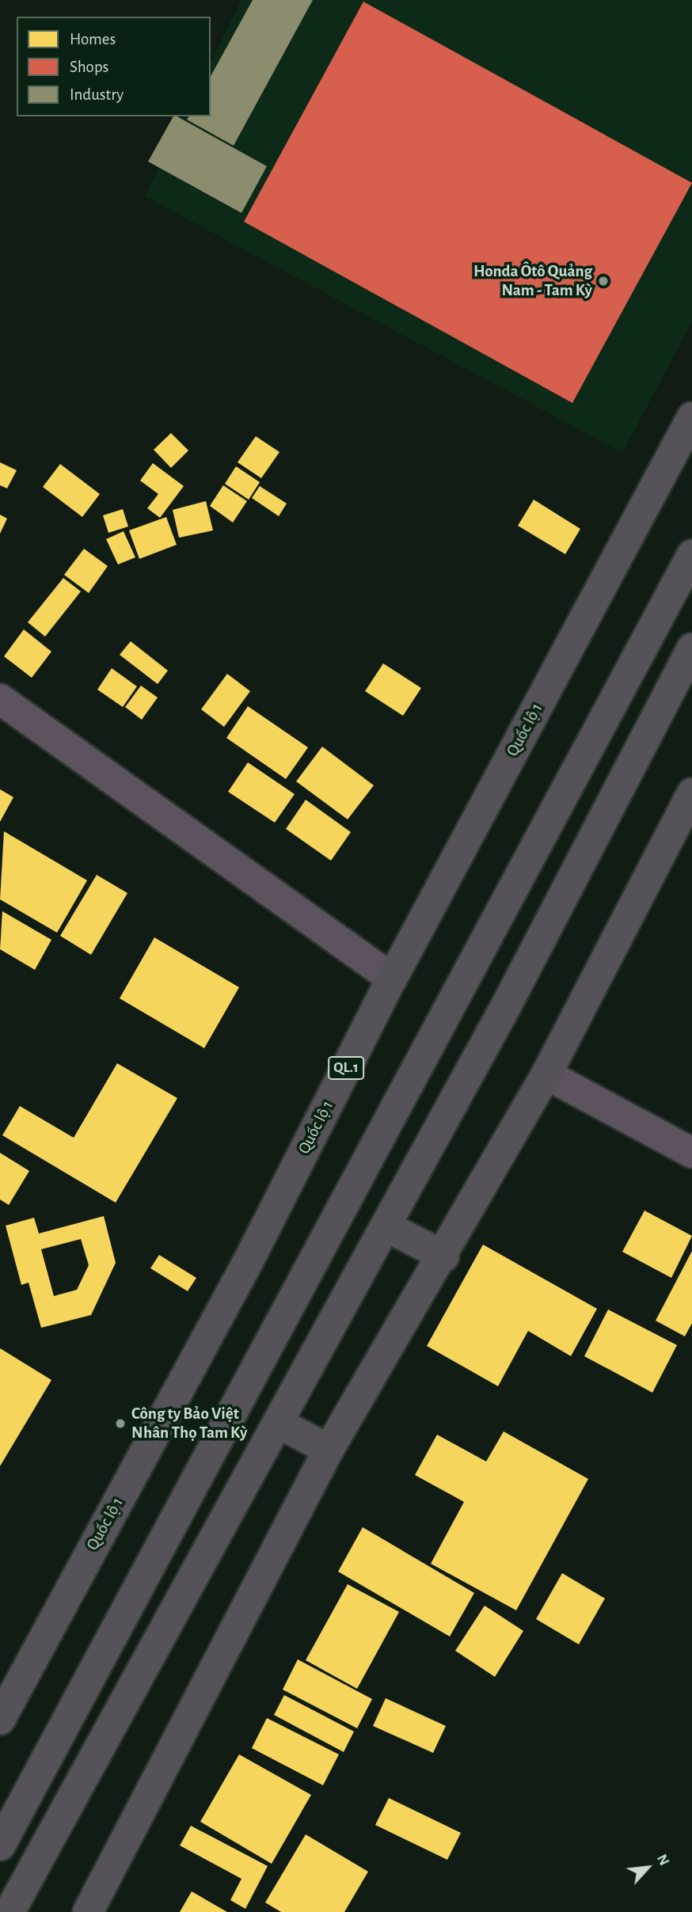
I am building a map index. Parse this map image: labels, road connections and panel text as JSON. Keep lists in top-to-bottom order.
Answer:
{
  "streets": {
    "highway": ["Quốc lộ 1", "QL.1"]
  },
  "places": ["Honda Ôtô Quảng Nam - Tam Kỳ", "Công ty Bảo Việt Nhân Thọ Tam Kỳ"],
  "legend": ["Homes", "Shops", "Industry"],
  "north": "top right"
}
